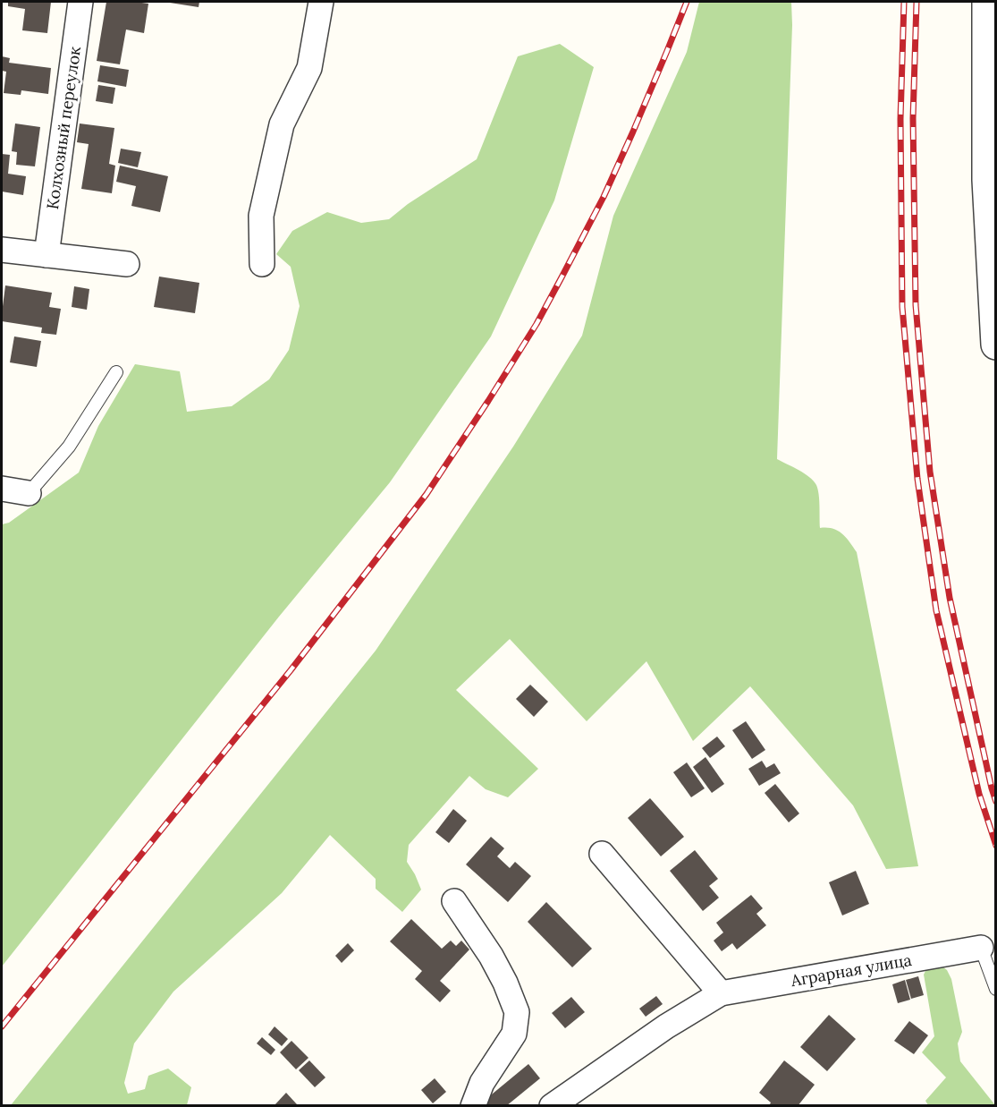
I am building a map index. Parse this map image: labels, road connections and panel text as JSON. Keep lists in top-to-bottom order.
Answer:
{
  "streets": {
    "street": ["Колхозный переулок", "Аграрная улица"]
  }
}
